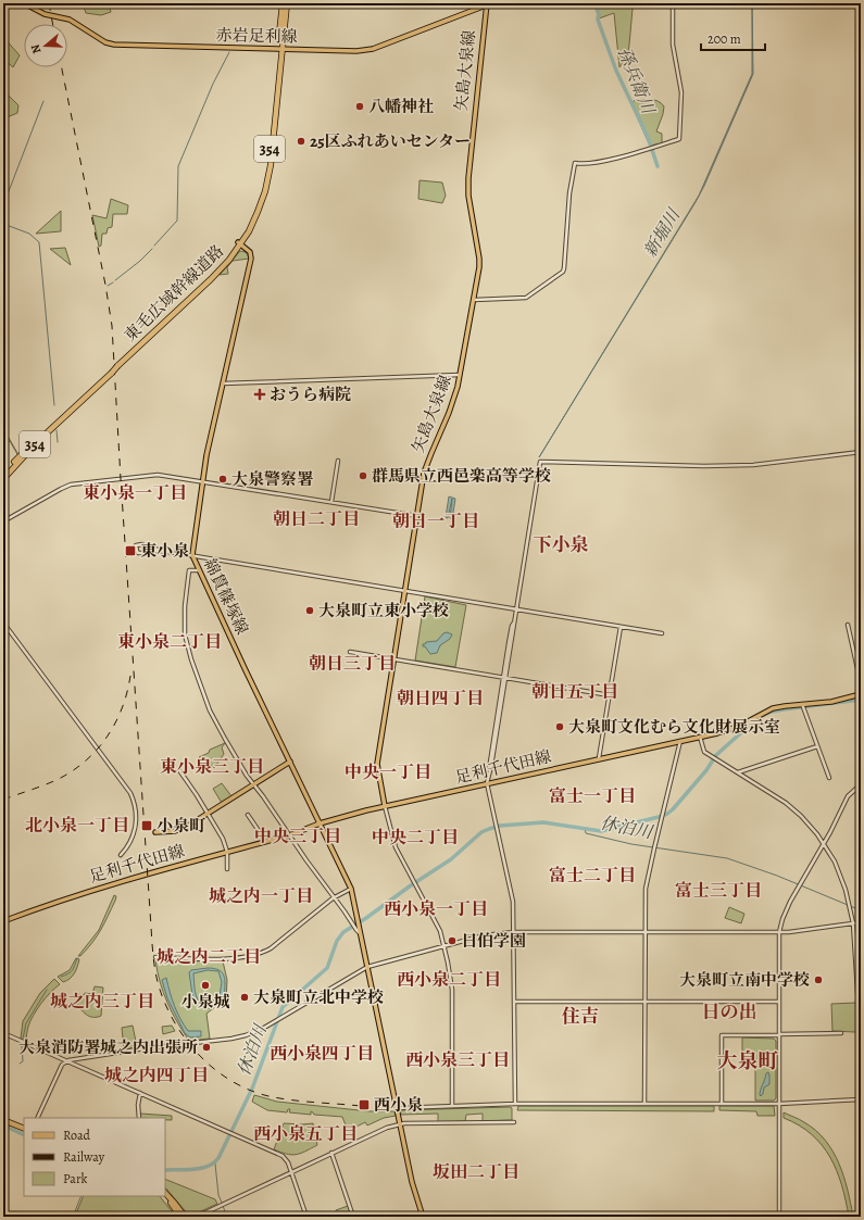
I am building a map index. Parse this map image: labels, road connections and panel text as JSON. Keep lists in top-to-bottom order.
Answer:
{
  "streets": {
    "highway": ["354", "東毛広域幹線道路"],
    "main road": [
      "赤岩足利線",
      "矢島大泉線",
      "綿貫篠塚線",
      "足利千代田線"
    ]
  },
  "crossings": [
    ["赤岩足利線", "矢島大泉線"],
    ["赤岩足利線", "東毛広域幹線道路"],
    ["矢島大泉線", "足利千代田線"],
    ["東毛広域幹線道路", "綿貫篠塚線"],
    ["綿貫篠塚線", "足利千代田線"]
  ],
  "districts": [
    "東小泉一丁目",
    "朝日二丁目",
    "朝日一丁目",
    "下小泉",
    "東小泉二丁目",
    "朝日三丁目",
    "朝日五丁目",
    "朝日四丁目",
    "東小泉三丁目",
    "中央一丁目",
    "富士一丁目",
    "北小泉一丁目",
    "中央三丁目",
    "中央二丁目",
    "富士二丁目",
    "富士三丁目",
    "城之内一丁目",
    "西小泉一丁目",
    "城之内二丁目",
    "西小泉二丁目",
    "城之内三丁目",
    "日の出",
    "住吉",
    "西小泉四丁目",
    "西小泉三丁目",
    "大泉町",
    "城之内四丁目",
    "西小泉五丁目",
    "坂田二丁目"
  ],
  "water": ["孫兵衛川", "新堀川", "休泊川"],
  "places": {
    "other": [
      "八幡神社",
      "25区ふれあいセンター",
      "群馬県立西邑楽高等学校",
      "大泉警察署",
      "大泉町立東小学校",
      "大泉町文化むら文化財展示室",
      "日伯学園",
      "大泉町立南中学校",
      "小泉城",
      "大泉町立北中学校",
      "大泉消防署城之内出張所"
    ],
    "health": ["おうら病院"],
    "transit": ["東小泉", "小泉町", "西小泉"]
  },
  "legend": ["Road", "Railway", "Park"],
  "scale_bar": "200 m",
  "north": "left"
}
